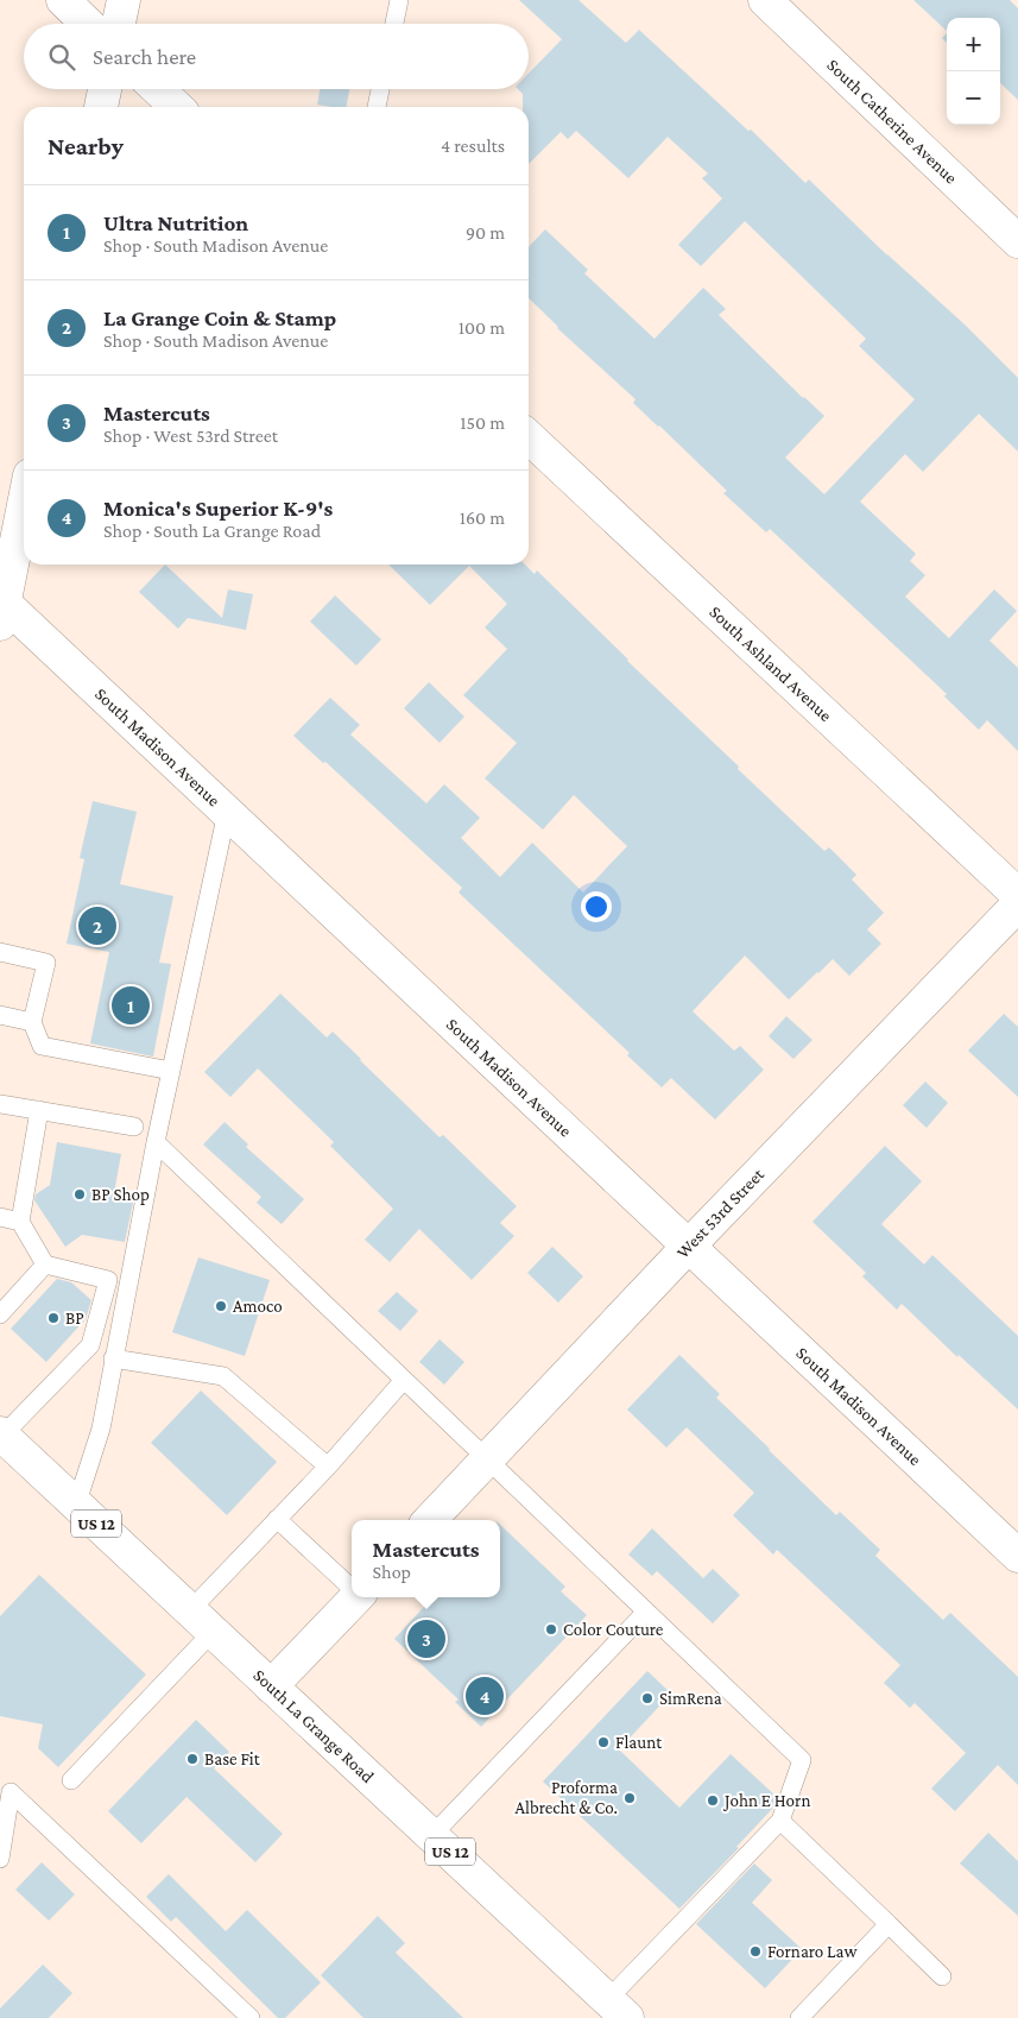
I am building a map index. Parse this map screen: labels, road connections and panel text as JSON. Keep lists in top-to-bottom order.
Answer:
{
  "streets": {
    "street": [
      "South Catherine Avenue",
      "South Ashland Avenue",
      "South Madison Avenue",
      "West 53rd Street",
      "US 12",
      "South La Grange Road"
    ]
  },
  "crossings": [
    ["South Madison Avenue", "West 53rd Street"]
  ],
  "places": [
    "BP Shop",
    "Amoco",
    "BP",
    "Color Couture",
    "SimRena",
    "Flaunt",
    "Base Fit",
    "Proforma Albrecht & Co.",
    "John E Horn",
    "Fornaro Law"
  ],
  "page": {
    "map_buttons": ["+", "−"],
    "search": "Search here",
    "heading": ["Nearby", "4 results"],
    "list": [
      {
        "mark": "1",
        "name": "Ultra Nutrition",
        "note": "Shop · South Madison Avenue",
        "value": "90 m"
      },
      {
        "mark": "2",
        "name": "La Grange Coin & Stamp",
        "note": "Shop · South Madison Avenue",
        "value": "100 m"
      },
      {
        "mark": "3",
        "name": "Mastercuts",
        "note": "Shop · West 53rd Street",
        "value": "150 m"
      },
      {
        "mark": "4",
        "name": "Monica's Superior K-9's",
        "note": "Shop · South La Grange Road",
        "value": "160 m"
      }
    ],
    "pins": [
      "2",
      "1",
      "3",
      "4"
    ],
    "popup": ["Mastercuts", "Shop"]
  }
}
